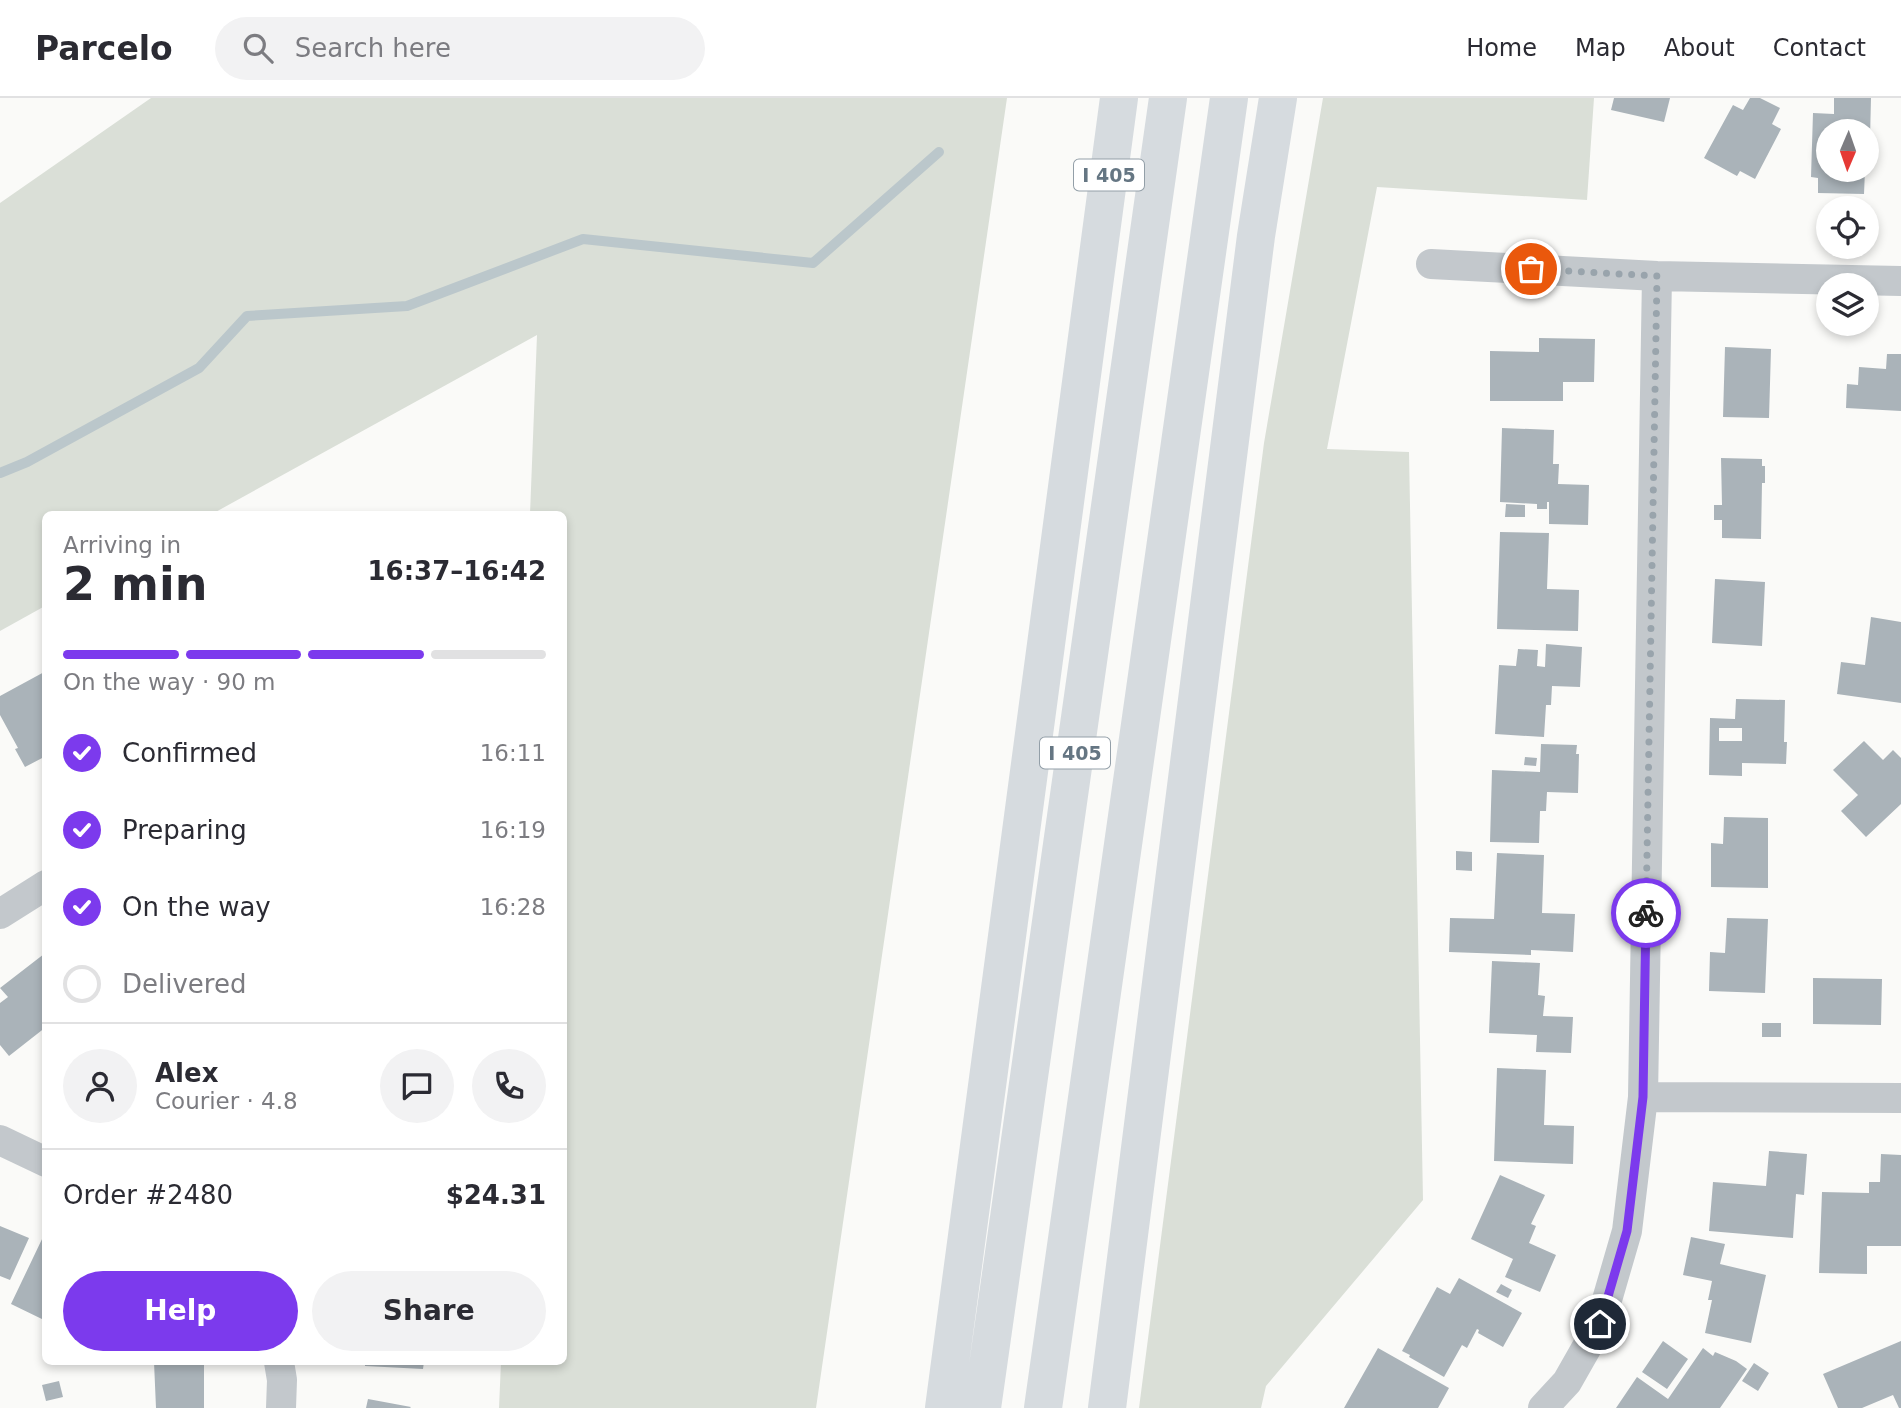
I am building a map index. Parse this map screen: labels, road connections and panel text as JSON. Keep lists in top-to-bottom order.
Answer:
{
  "streets": {
    "highway": ["I 405"]
  },
  "north": "bottom",
  "page": {
    "header": "Parcelo",
    "search": "Search here",
    "nav": [
      "Home",
      "Map",
      "About",
      "Contact"
    ],
    "heading": ["2 min", "Arriving in", "16:37–16:42"],
    "panel": [
      "Alex",
      "Courier · 4.8",
      "Order #2480",
      "$24.31"
    ],
    "bar": "On the way · 90 m",
    "list": [
      ["Confirmed", "16:11"],
      ["Preparing", "16:19"],
      ["On the way", "16:28"],
      "Delivered"
    ],
    "buttons": ["Help", "Share"]
  }
}
